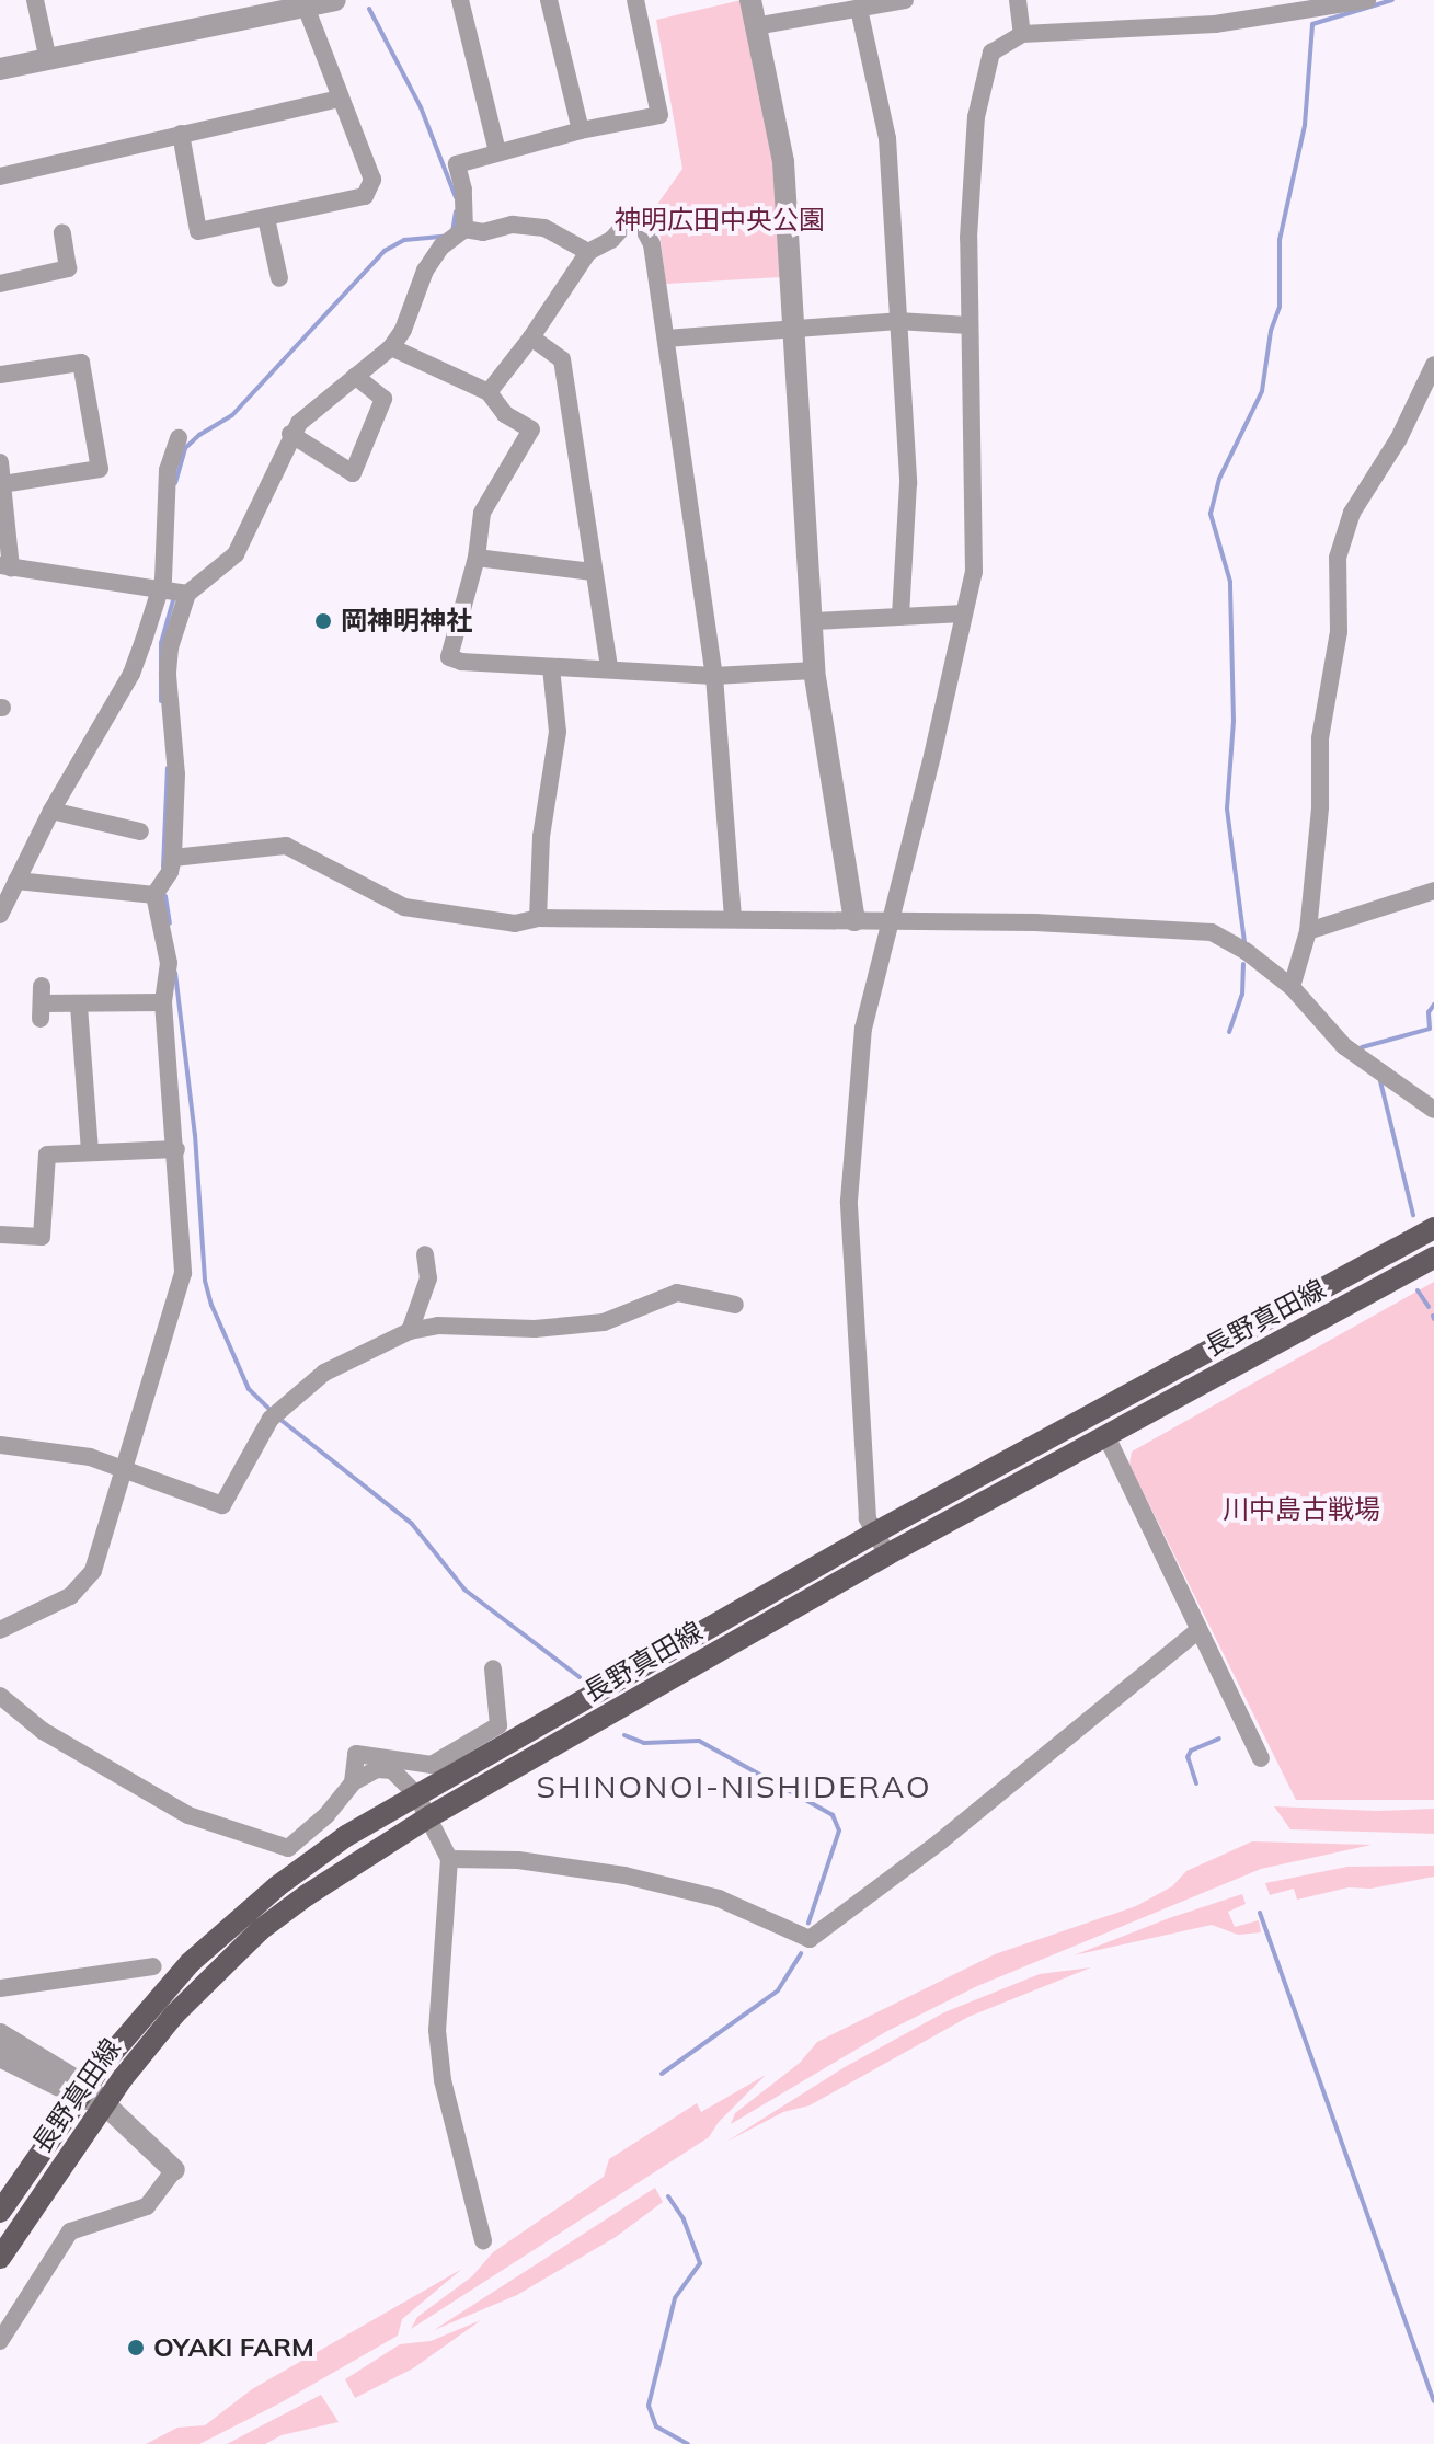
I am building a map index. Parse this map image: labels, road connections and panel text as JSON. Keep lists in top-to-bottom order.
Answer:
{
  "streets": {
    "main road": ["長野真田線"]
  },
  "districts": ["SHINONOI-NISHIDERAO"],
  "parks": ["神明広田中央公園", "川中島古戦場"],
  "places": ["岡神明神社", "OYAKI FARM"]
}
